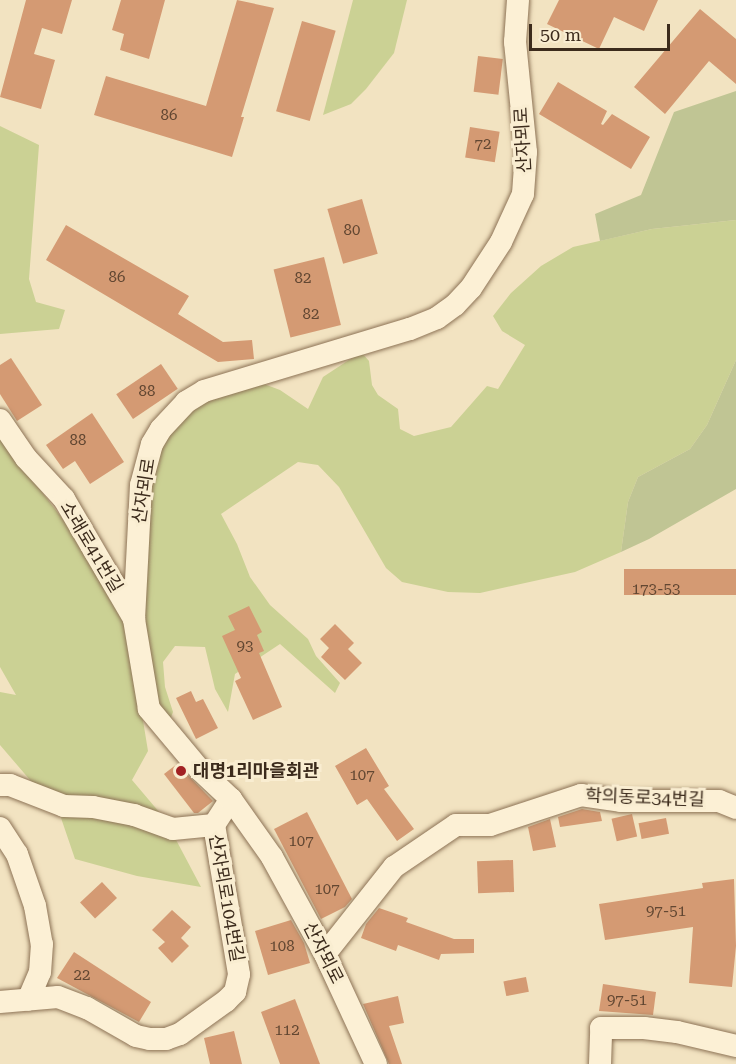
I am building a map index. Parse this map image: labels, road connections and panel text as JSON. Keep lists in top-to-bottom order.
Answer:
{
  "streets": {
    "street": [
      "산자뫼로",
      "소래로41번길",
      "학의동로34번길",
      "산자뫼로104번길"
    ]
  },
  "crossings": [
    ["산자뫼로", "소래로41번길"],
    ["산자뫼로", "학의동로34번길"],
    ["산자뫼로", "산자뫼로104번길"]
  ],
  "places": ["대명1리마을회관"],
  "house_numbers": [
    "86",
    "72",
    "80",
    "86",
    "82",
    "82",
    "88",
    "88",
    "173-53",
    "93",
    "107",
    "107",
    "107",
    "97-51",
    "108",
    "22",
    "97-51",
    "112"
  ],
  "scale_bar": "50 m"
}
